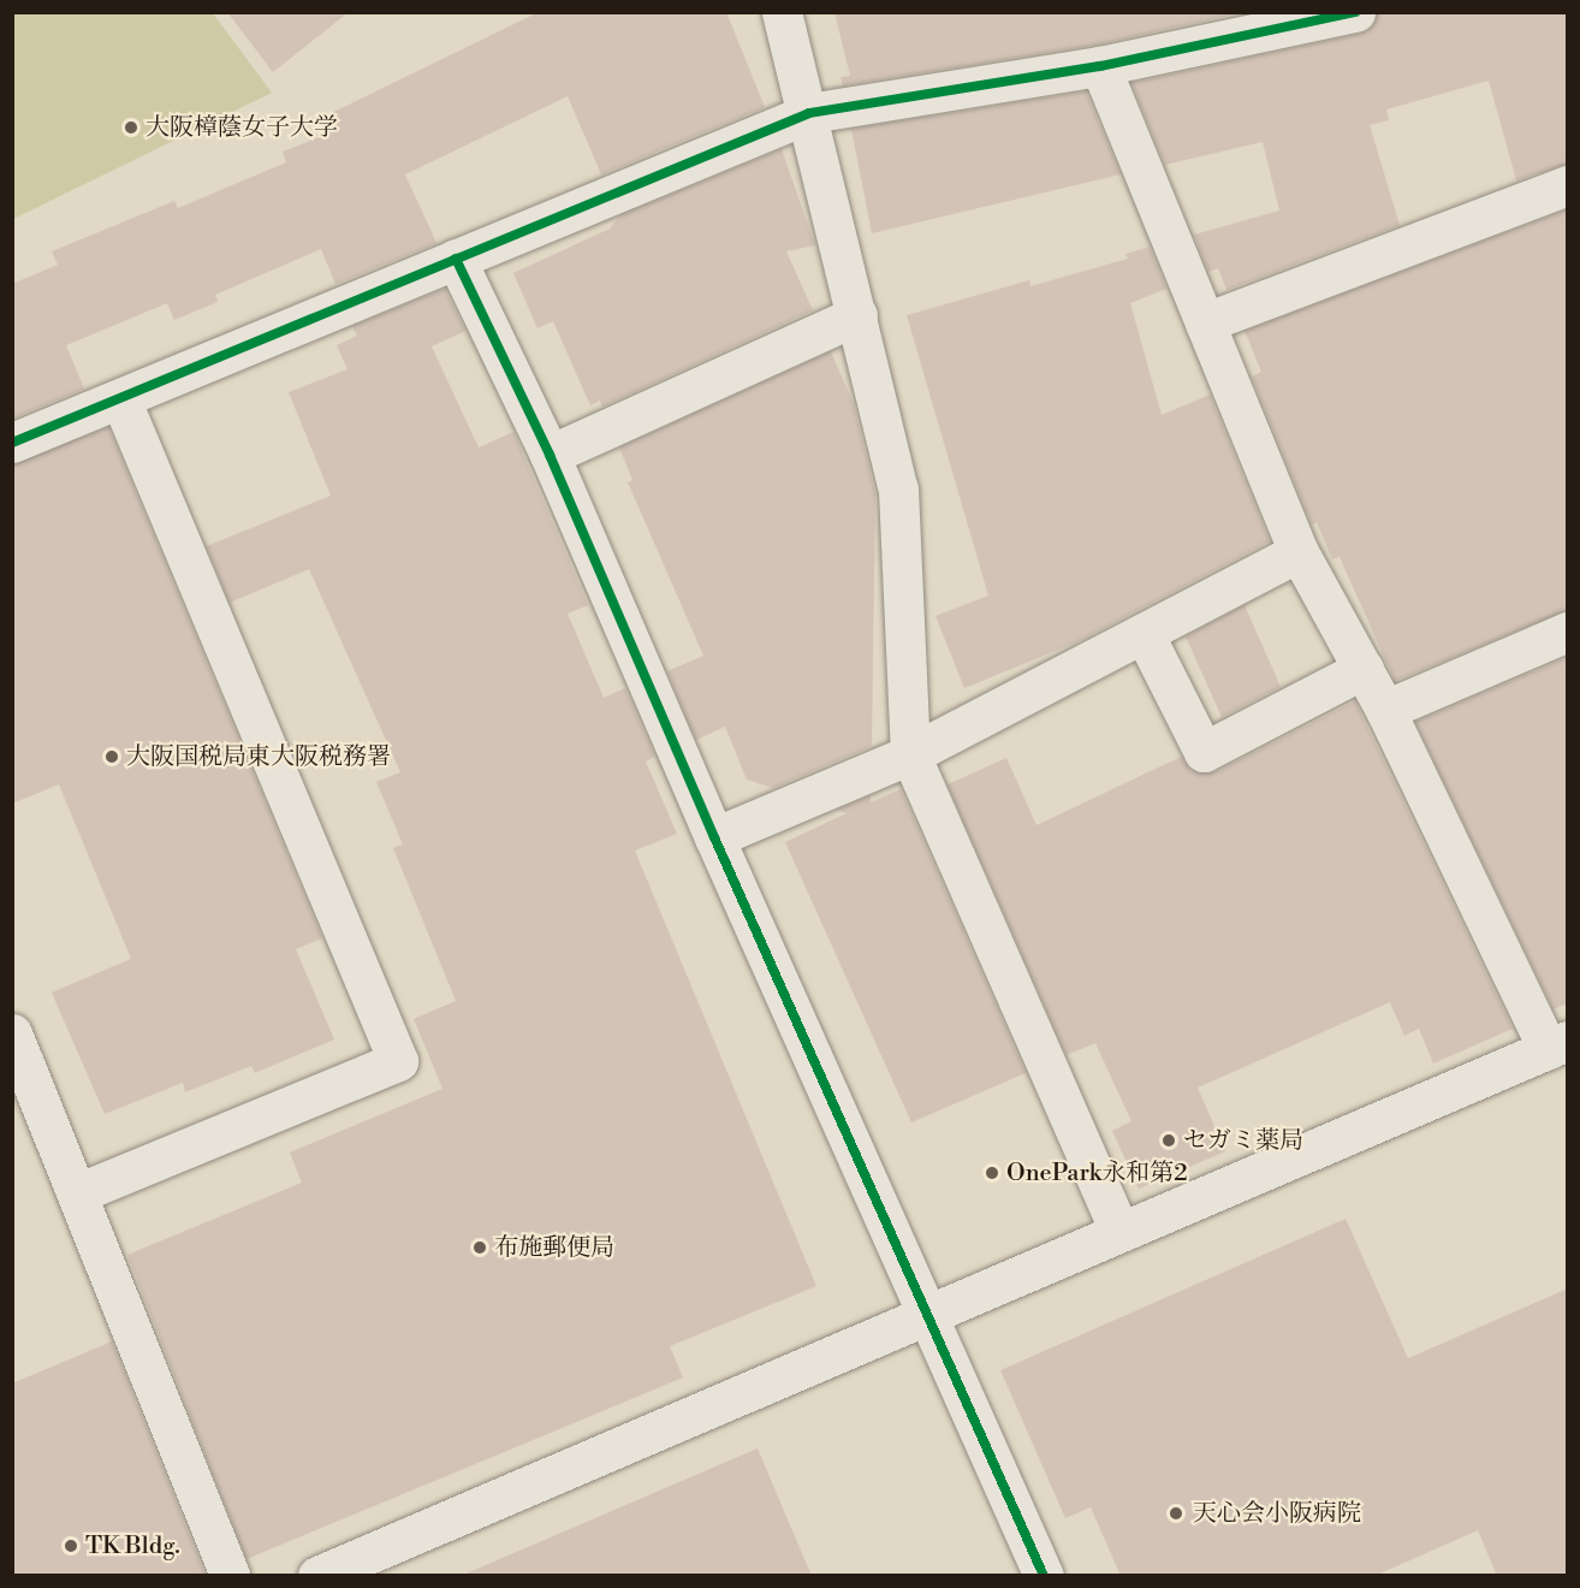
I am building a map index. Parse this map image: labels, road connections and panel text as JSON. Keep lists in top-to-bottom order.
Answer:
{
  "places": [
    "大阪樟蔭女子大学",
    "大阪国税局東大阪税務署",
    "セガミ薬局",
    "OnePark永和第2",
    "布施郵便局",
    "天心会小阪病院",
    "TK Bldg."
  ]
}
